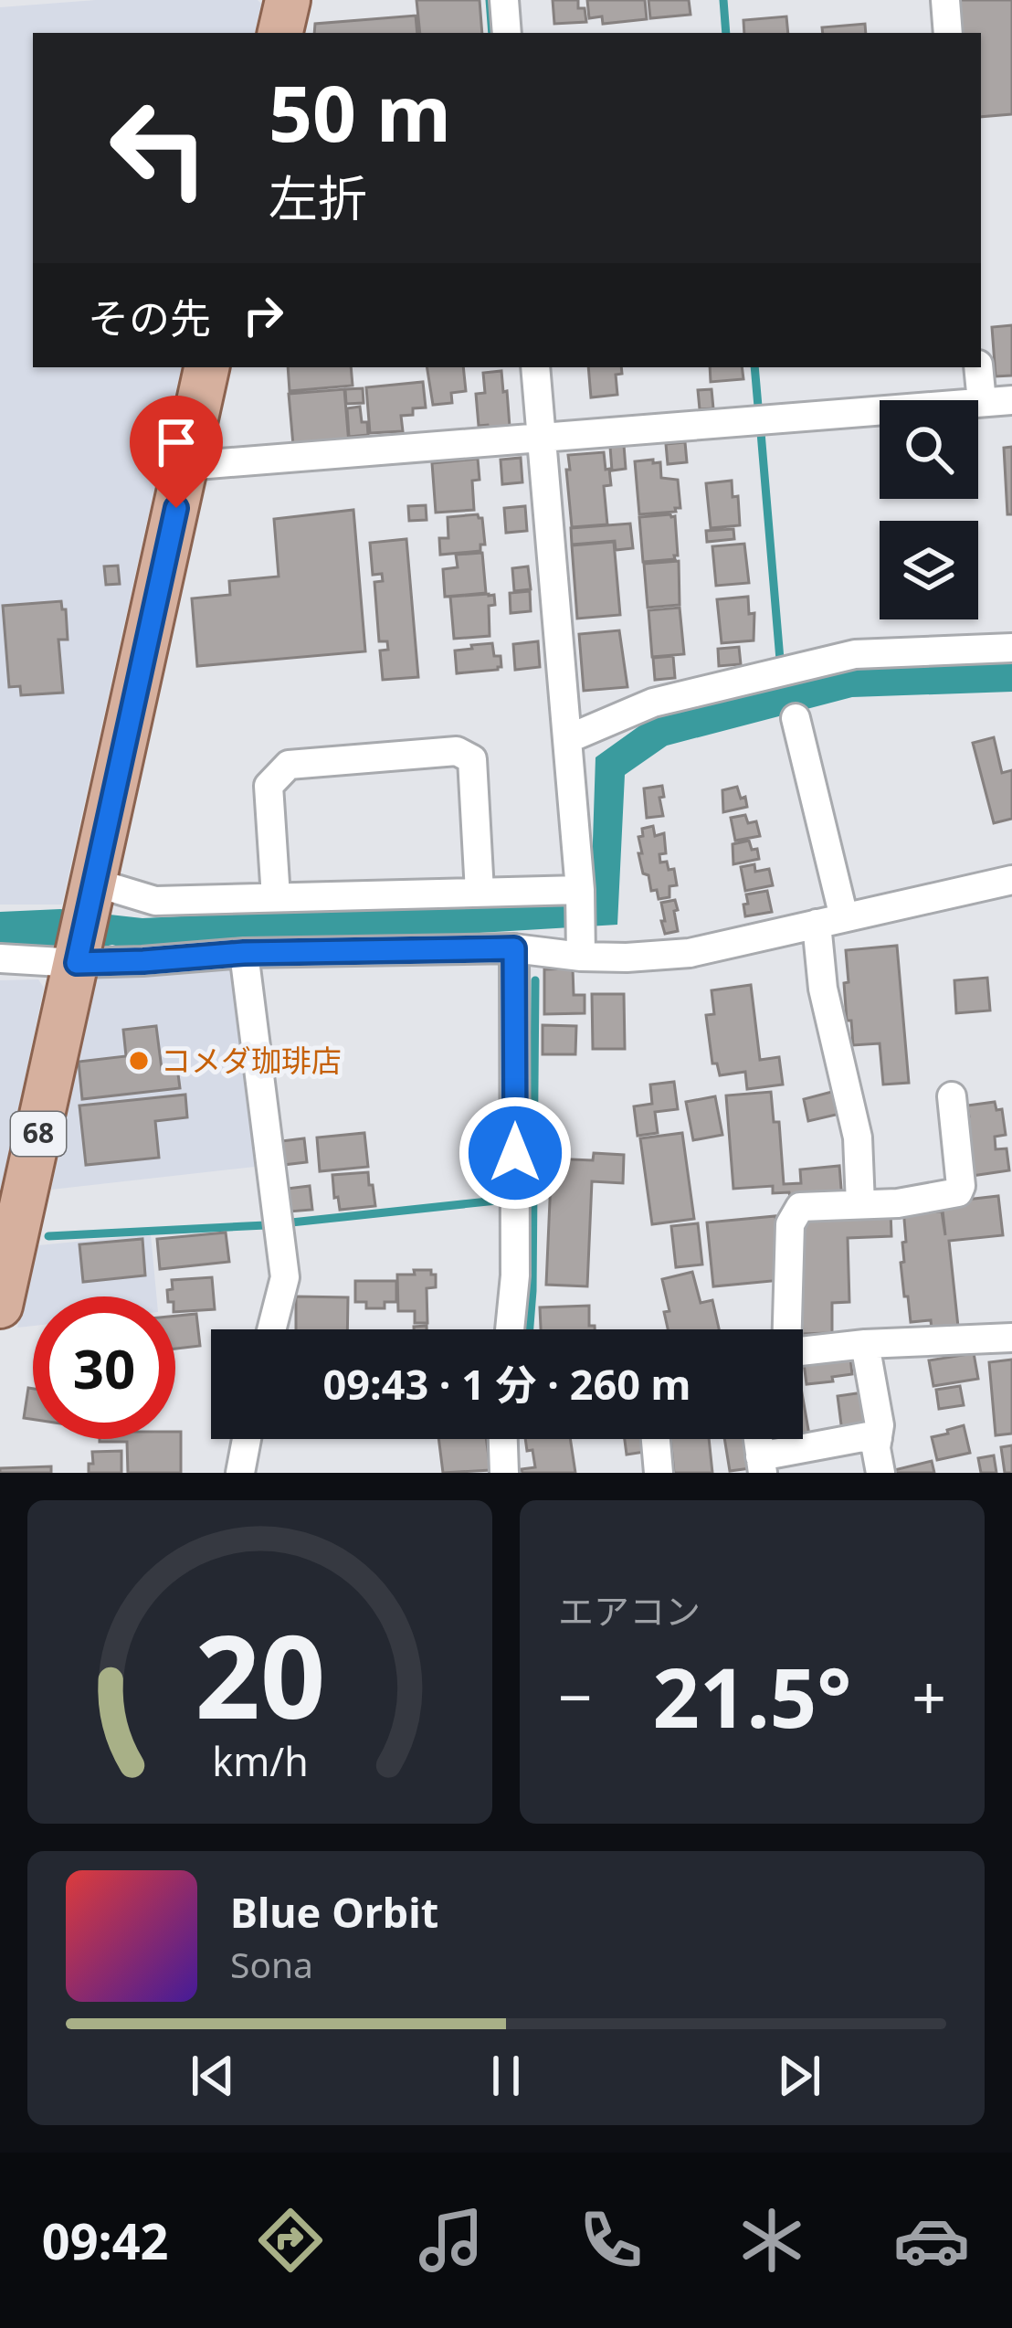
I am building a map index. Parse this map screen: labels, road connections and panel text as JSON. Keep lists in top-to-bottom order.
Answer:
{
  "streets": {
    "main road": ["68"]
  },
  "places": ["コメダ珈琲店"],
  "page": {
    "turn": ["50 m", "左折"],
    "then": "その先",
    "limit": "30",
    "trip": "09:43 · 1 分 · 260 m",
    "tile": "エアコン",
    "heat": ["−", "21.5°", "+"],
    "song": ["Blue Orbit", "Sona"],
    "tabs": "09:42",
    "gauge": ["20", "km/h"]
  }
}
